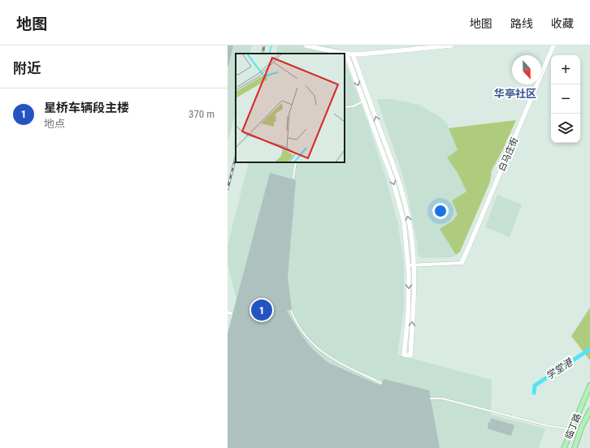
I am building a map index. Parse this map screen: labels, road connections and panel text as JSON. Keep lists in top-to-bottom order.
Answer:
{
  "streets": {
    "main road": ["临丁路"],
    "street": ["白马庄街"]
  },
  "districts": ["华亭社区"],
  "water": ["学堂港"],
  "north": "bottom",
  "page": {
    "header": "地图",
    "nav": ["地图", "路线", "收藏"],
    "heading": "附近",
    "map_buttons": ["+", "−"],
    "list": [
      {
        "mark": "1",
        "name": "星桥车辆段主楼",
        "note": "地点",
        "value": "370 m"
      }
    ],
    "pins": "1"
  }
}
